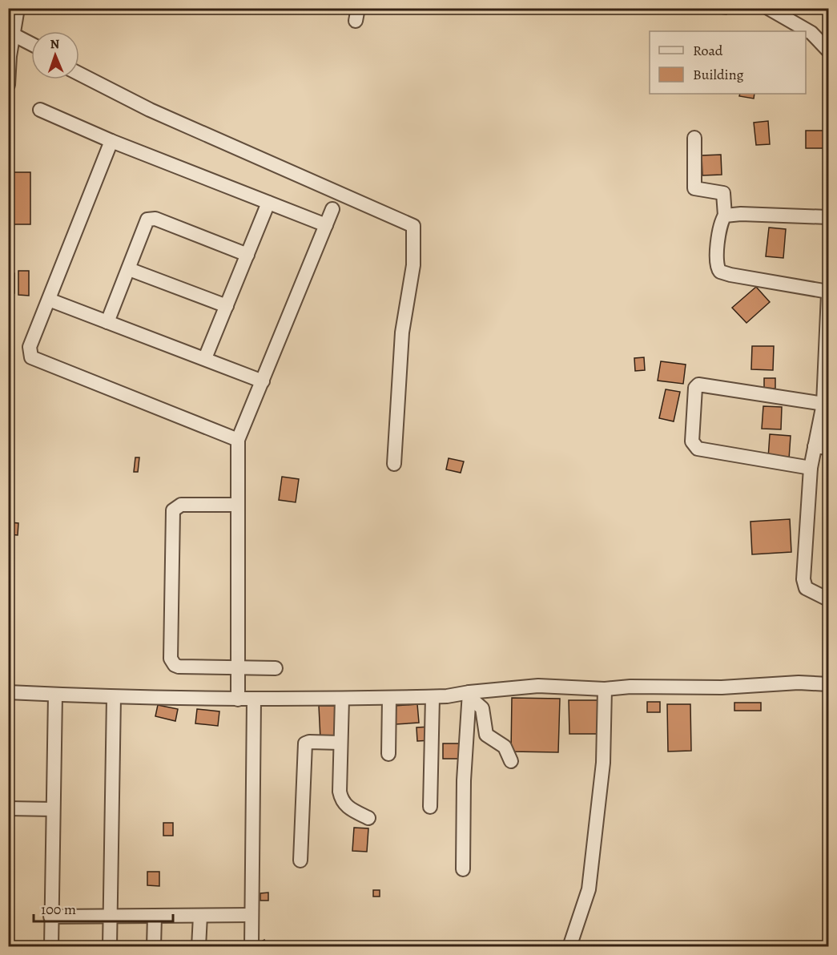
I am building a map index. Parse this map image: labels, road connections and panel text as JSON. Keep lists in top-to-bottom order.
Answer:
{
  "legend": ["Road", "Building"],
  "scale_bar": "100 m",
  "north": "top"
}
